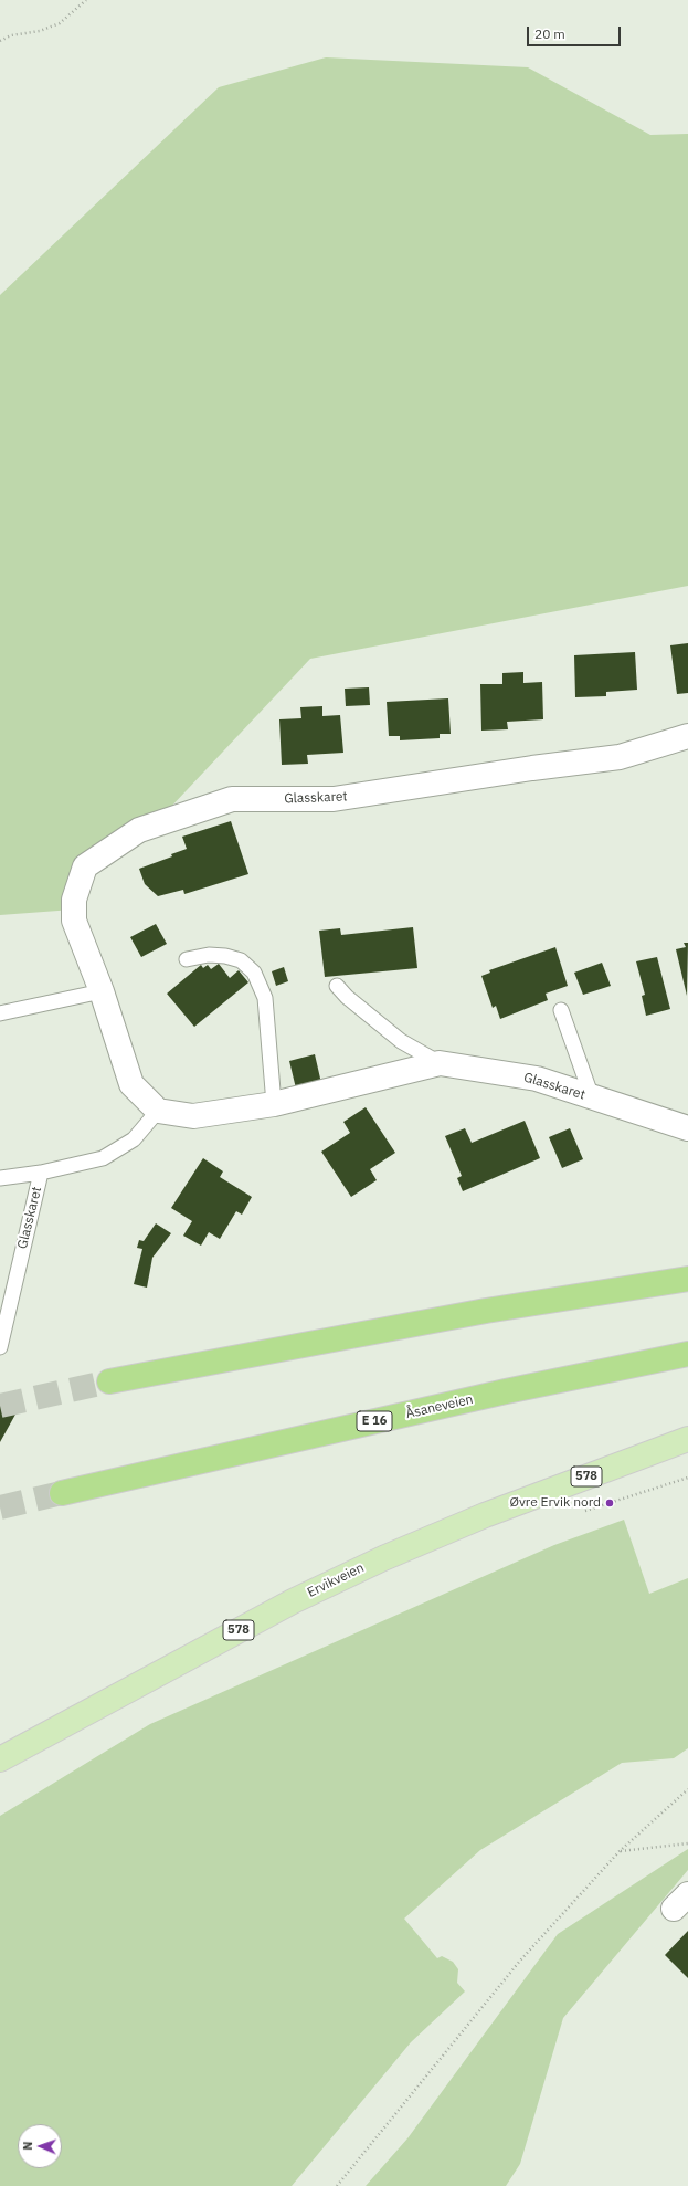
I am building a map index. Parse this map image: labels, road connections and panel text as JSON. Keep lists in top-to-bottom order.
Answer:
{
  "streets": {
    "highway": ["Åsaneveien", "E 16"],
    "main road": ["578", "Ervikveien"],
    "street": ["Glasskaret"]
  },
  "places": ["Øvre Ervik nord"],
  "scale_bar": "20 m",
  "north": "left"
}
